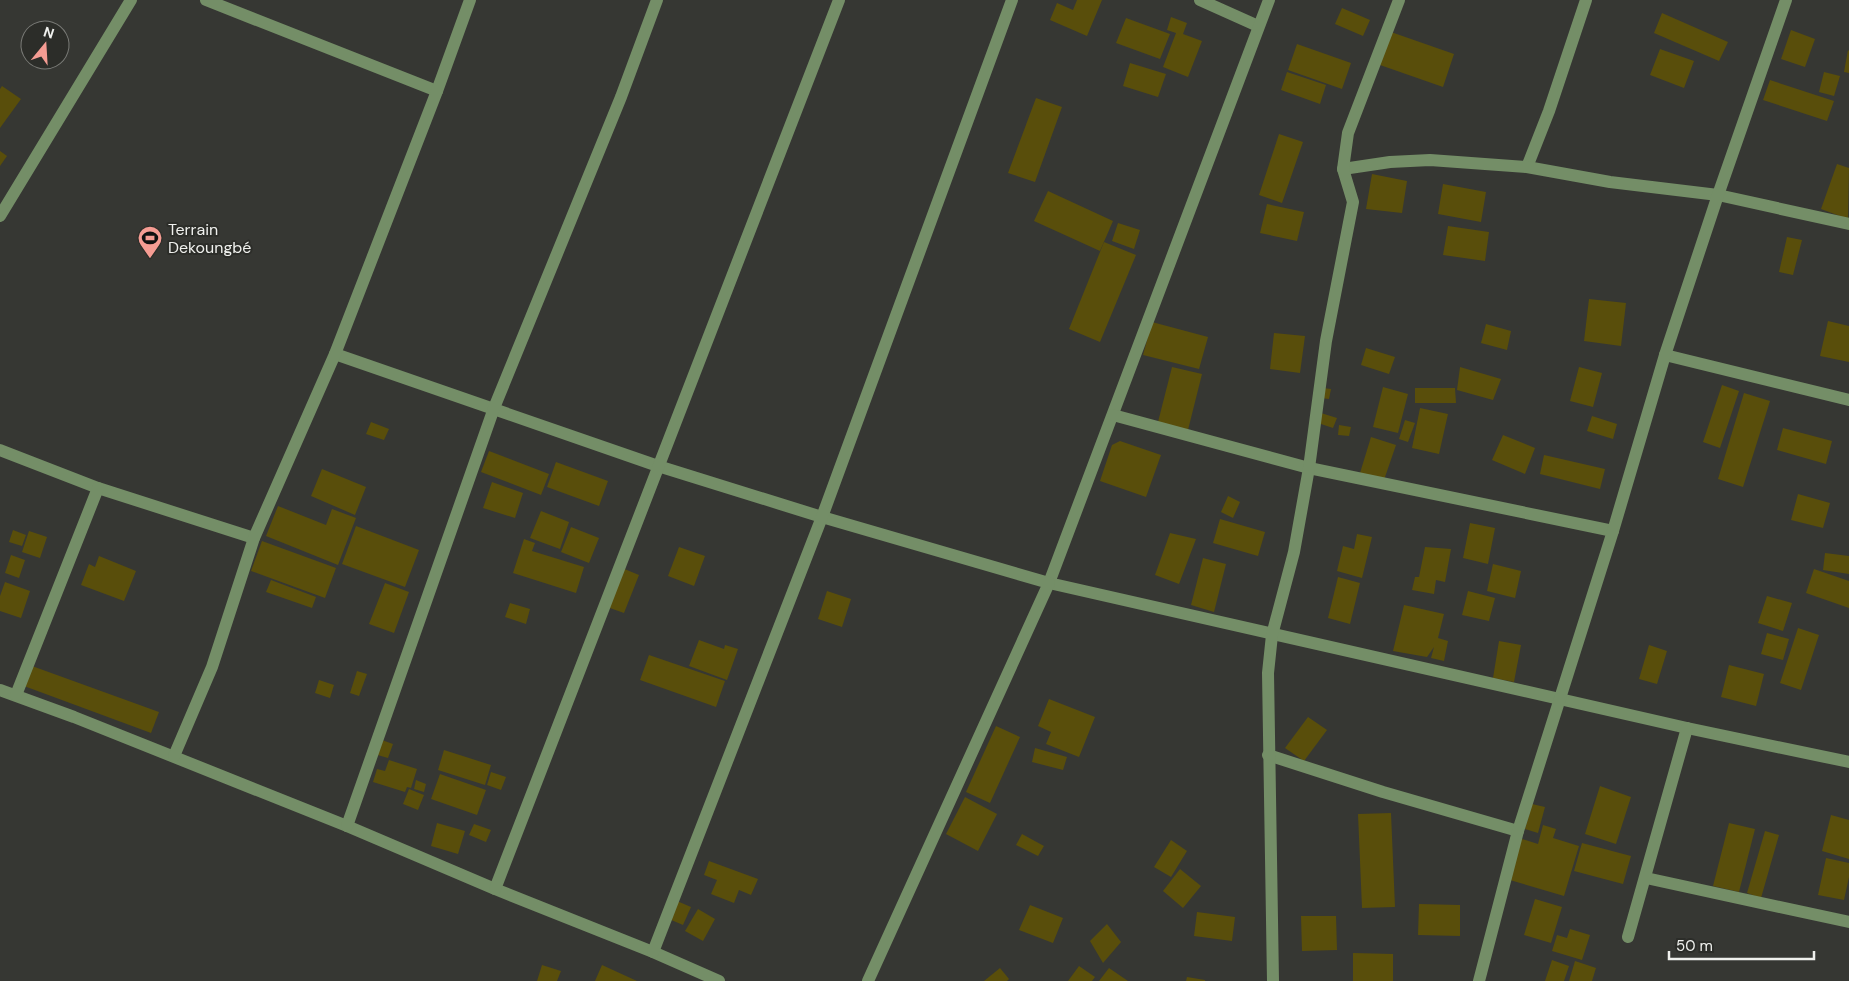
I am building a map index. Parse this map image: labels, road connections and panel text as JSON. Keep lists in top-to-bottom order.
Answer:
{
  "places": {
    "sports": ["Terrain Dekoungbé"]
  },
  "scale_bar": "50 m",
  "north": "top"
}
